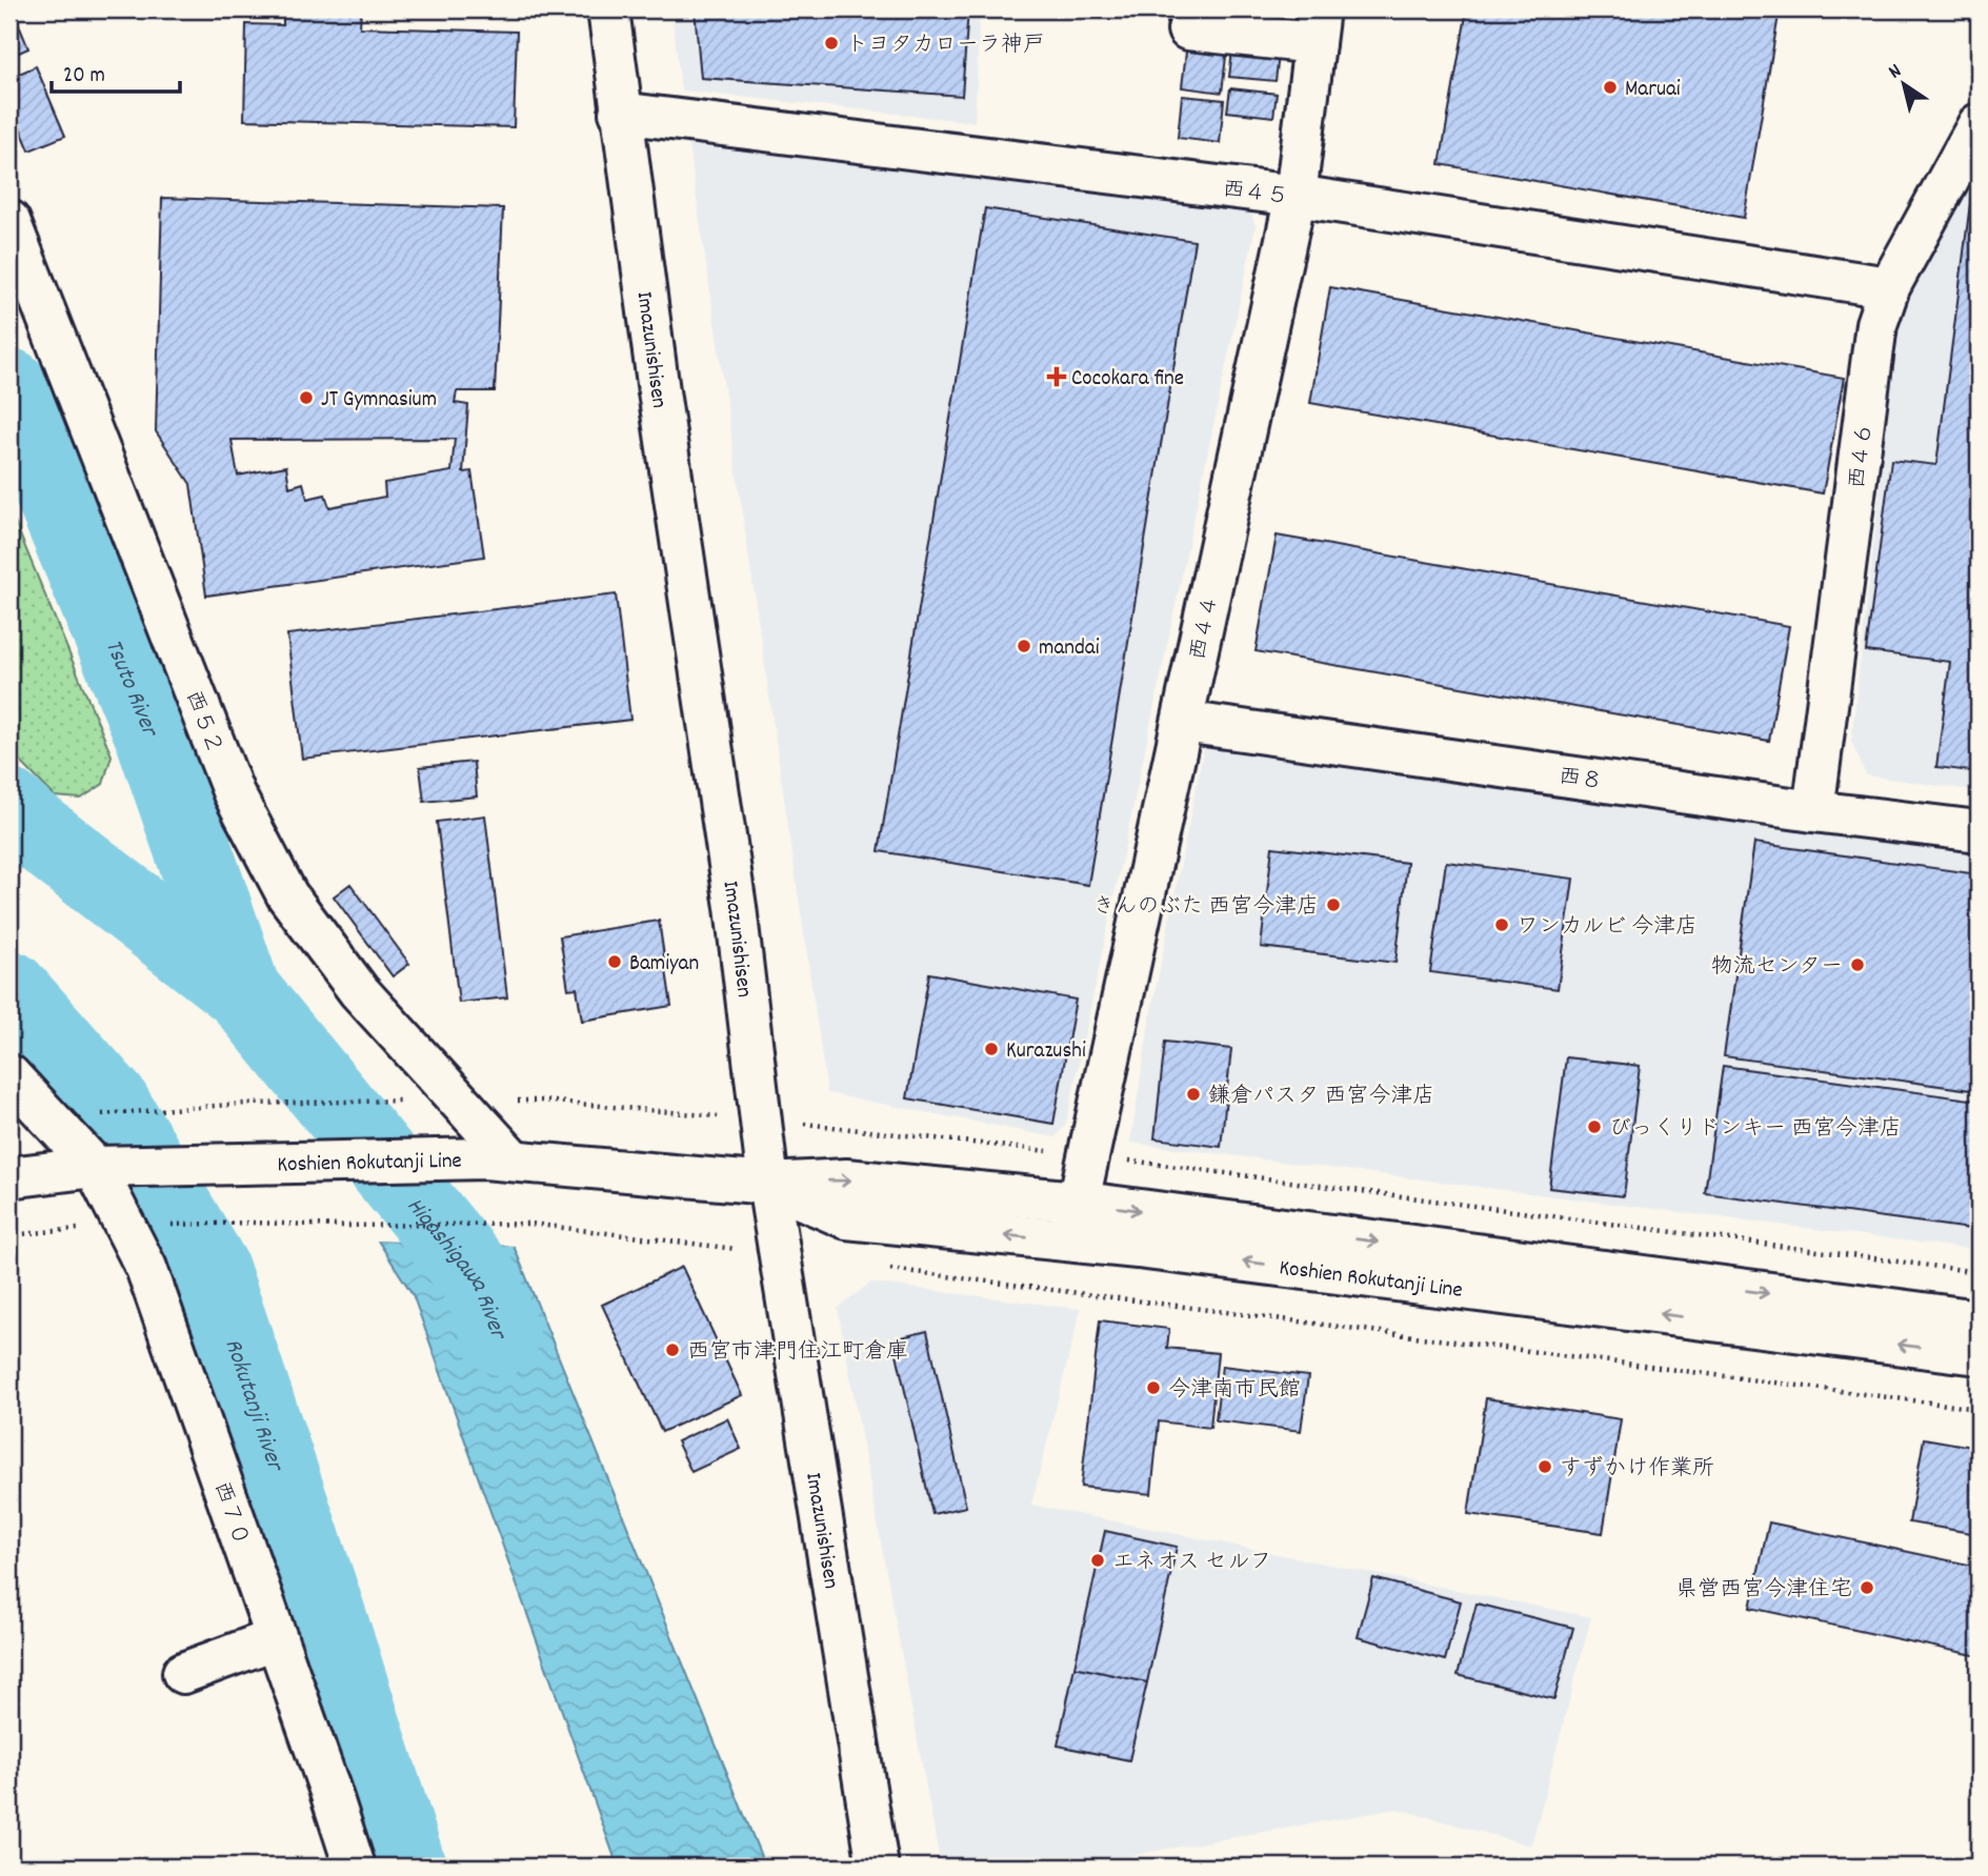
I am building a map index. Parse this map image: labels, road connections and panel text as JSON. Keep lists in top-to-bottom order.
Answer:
{
  "streets": {
    "street": [
      "西４５",
      "Imazunishisen",
      "西４６",
      "西４４",
      "西５２",
      "西８",
      "Koshien Rokutanji Line",
      "西７０"
    ]
  },
  "crossings": [
    ["西４５", "Imazunishisen"],
    ["西４５", "西４６"],
    ["西４５", "西４４"],
    ["Imazunishisen", "Koshien Rokutanji Line"],
    ["西４６", "西８"],
    ["西４４", "西８"],
    ["西４４", "Koshien Rokutanji Line"],
    ["西５２", "Koshien Rokutanji Line"],
    ["Koshien Rokutanji Line", "西７０"]
  ],
  "water": ["Tsuto River", "Higashigawa River", "Rokutanji River"],
  "places": {
    "other": [
      "トヨタカローラ神戸",
      "Maruai",
      "JT Gymnasium",
      "mandai",
      "きんのぶた 西宮今津店",
      "ワンカルビ 今津店",
      "Bamiyan",
      "物流センター",
      "Kurazushi",
      "鎌倉パスタ 西宮今津店",
      "びっくりドンキー 西宮今津店",
      "西宮市津門住江町倉庫",
      "今津南市民館",
      "すずかけ作業所",
      "エネオス セルフ",
      "県営西宮今津住宅"
    ],
    "health": ["Cocokara fine"]
  },
  "scale_bar": "20 m",
  "north": "top left"
}
